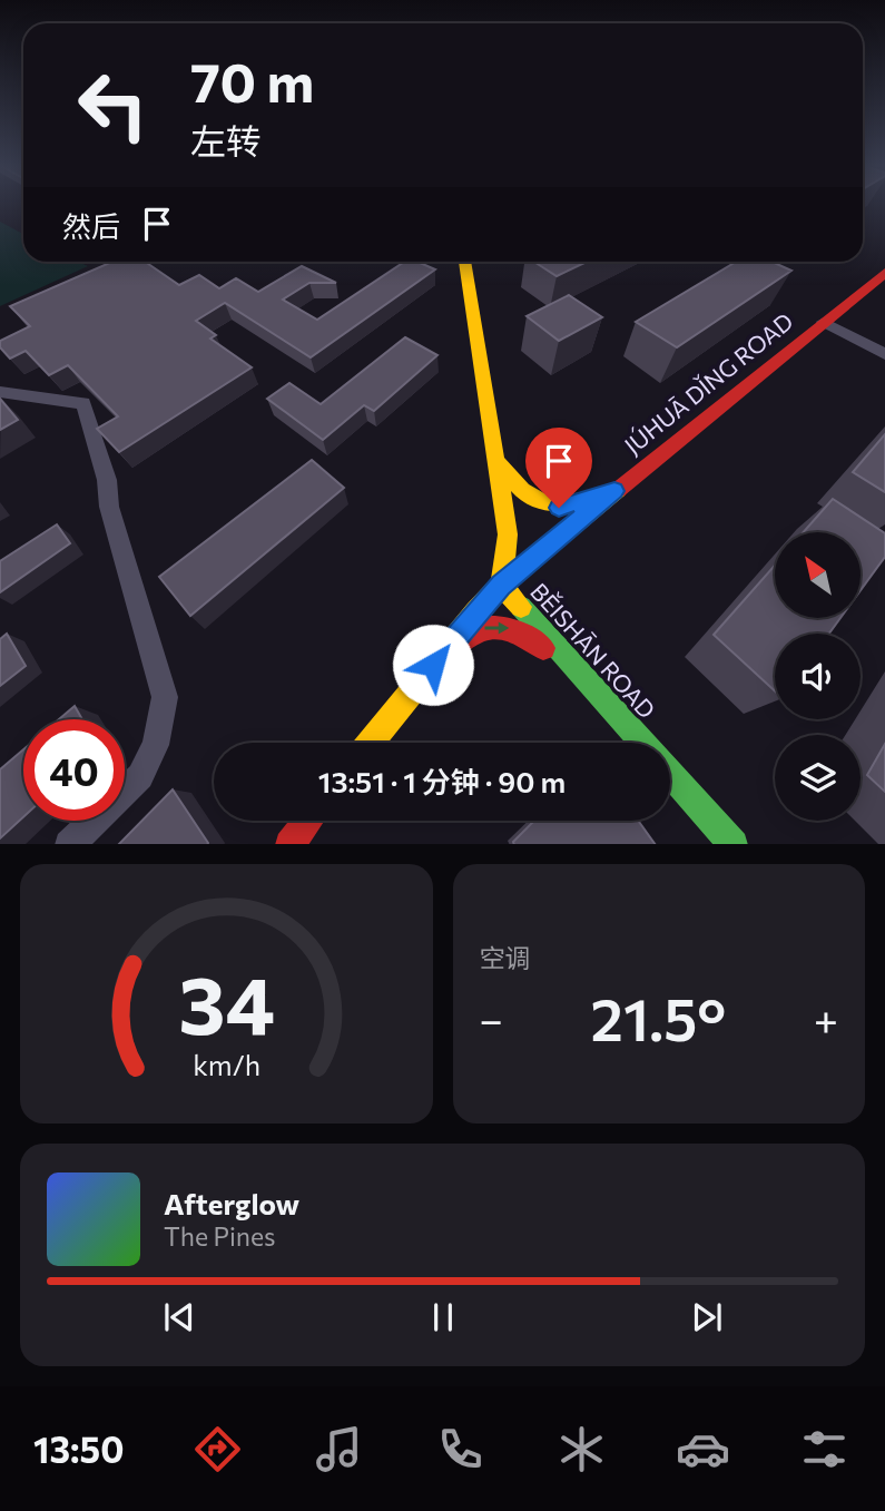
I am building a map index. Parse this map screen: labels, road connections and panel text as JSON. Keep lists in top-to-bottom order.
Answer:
{
  "streets": {
    "street": ["JÚHUĀ DǏNG ROAD", "BĚISHĀN ROAD"]
  },
  "crossings": [
    ["JÚHUĀ DǏNG ROAD", "BĚISHĀN ROAD"]
  ],
  "north": "top left",
  "page": {
    "turn": ["70 m", "左转"],
    "then": "然后",
    "limit": "40",
    "trip": "13:51 · 1 分钟 · 90 m",
    "tile": "空调",
    "heat": ["−", "21.5°", "+"],
    "song": ["Afterglow", "The Pines"],
    "tabs": "13:50",
    "gauge": ["34", "km/h"]
  }
}
